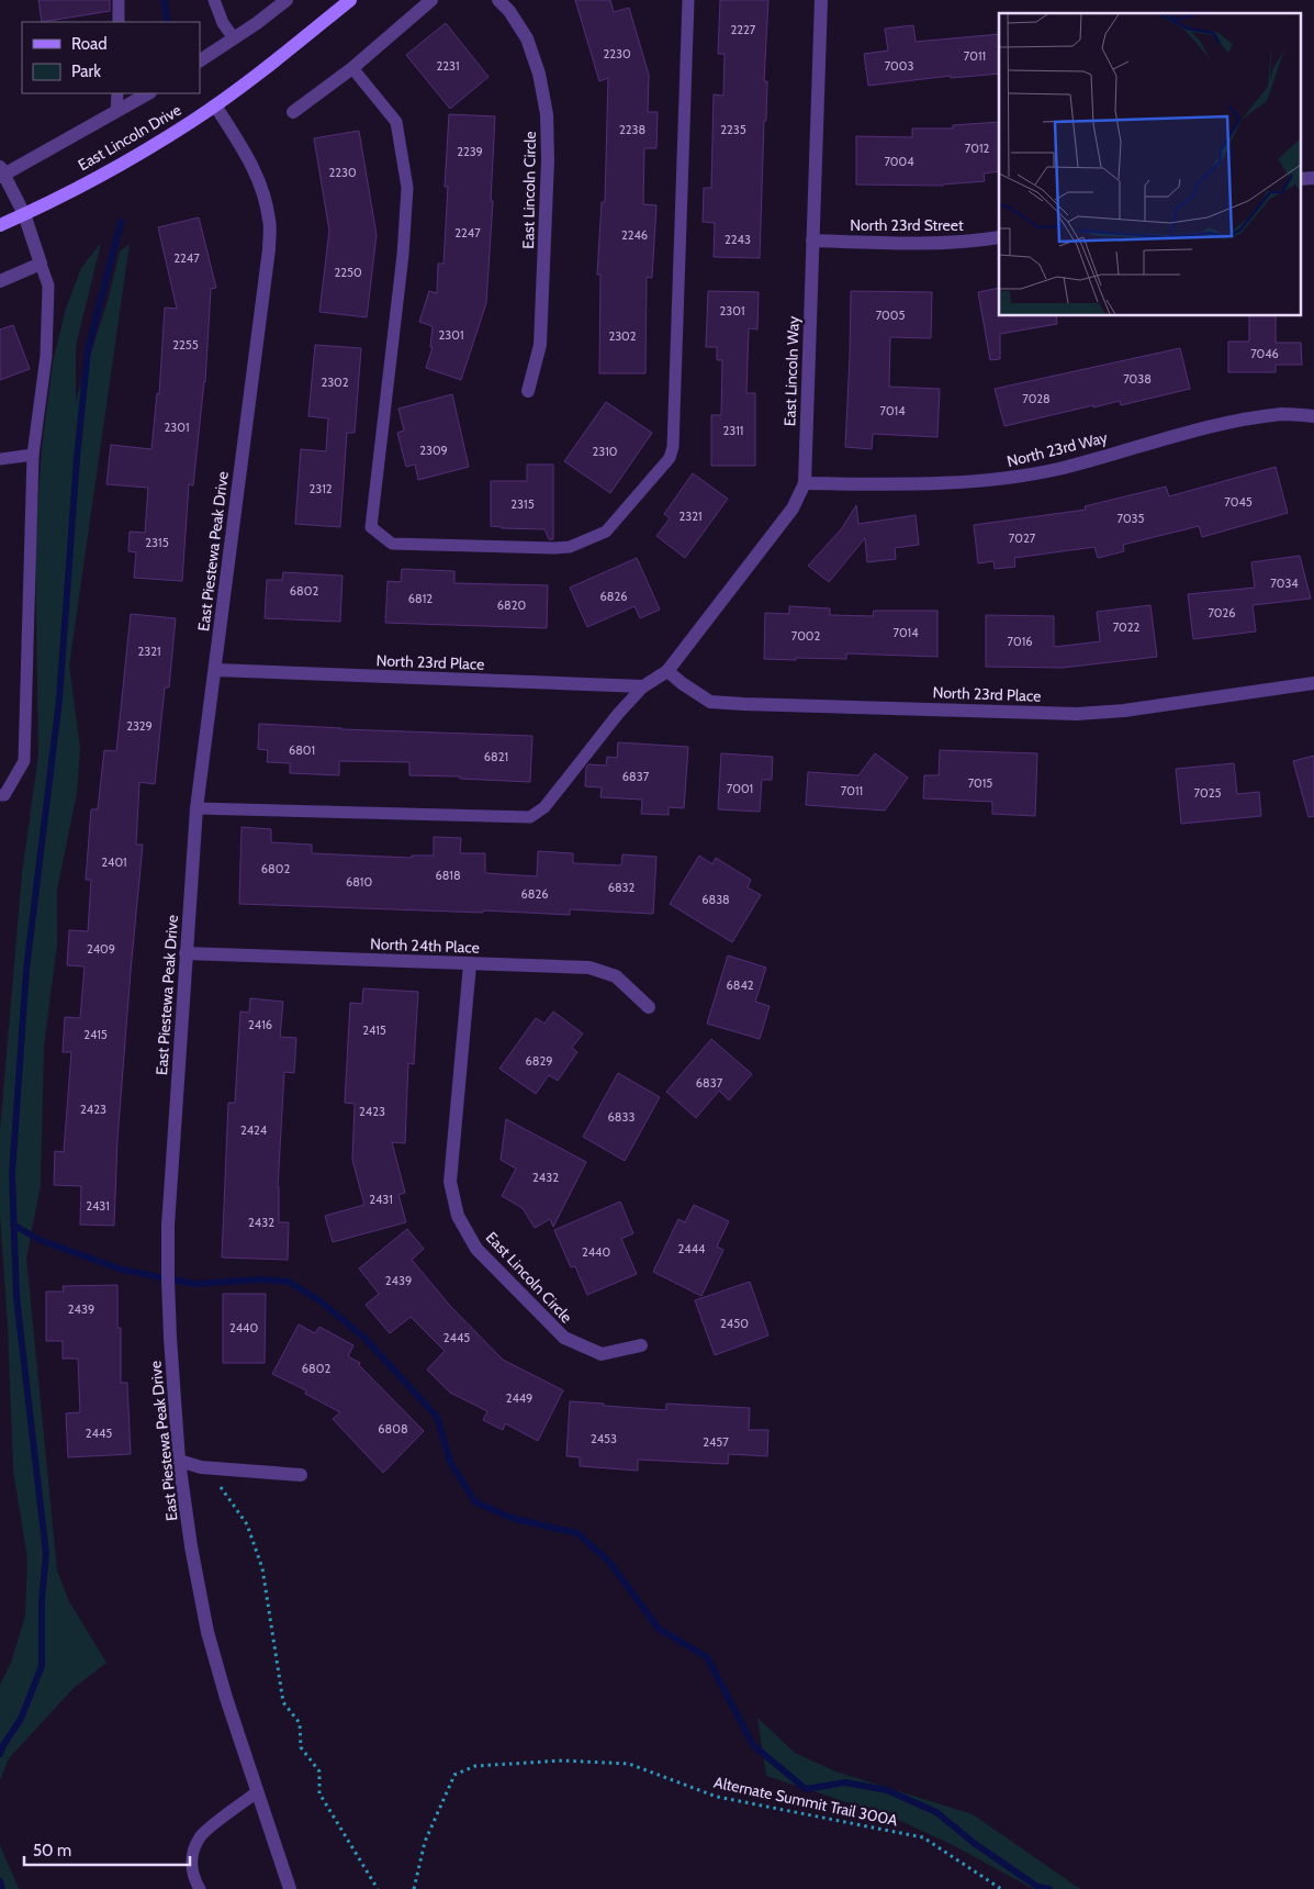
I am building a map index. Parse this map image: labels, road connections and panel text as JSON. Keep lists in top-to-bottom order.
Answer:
{
  "streets": {
    "main road": ["East Lincoln Drive"],
    "street": [
      "East Lincoln Circle",
      "North 23rd Street",
      "East Lincoln Way",
      "North 23rd Way",
      "East Piestewa Peak Drive",
      "North 23rd Place",
      "North 24th Place"
    ],
    "path": ["Alternate Summit Trail 300A"]
  },
  "crossings": [
    ["East Lincoln Drive", "East Piestewa Peak Drive"],
    ["East Lincoln Circle", "North 24th Place"],
    ["North 23rd Street", "East Lincoln Way"],
    ["East Lincoln Way", "North 23rd Way"],
    ["East Lincoln Way", "North 23rd Place"],
    ["East Piestewa Peak Drive", "North 23rd Place"],
    ["East Piestewa Peak Drive", "North 24th Place"]
  ],
  "house_numbers": [
    "2227",
    "2230",
    "7011",
    "2231",
    "7003",
    "2238",
    "2235",
    "7012",
    "2239",
    "7004",
    "2230",
    "2247",
    "2246",
    "2243",
    "2247",
    "2250",
    "2301",
    "7005",
    "2301",
    "2302",
    "2255",
    "7046",
    "7038",
    "2302",
    "7028",
    "7014",
    "2301",
    "2311",
    "2309",
    "2310",
    "2312",
    "7045",
    "2315",
    "2321",
    "7035",
    "7027",
    "2315",
    "7034",
    "6802",
    "6826",
    "6812",
    "6820",
    "7026",
    "7022",
    "7014",
    "7002",
    "7016",
    "2321",
    "2329",
    "6801",
    "6821",
    "6837",
    "7015",
    "7001",
    "7011",
    "7025",
    "2401",
    "6802",
    "6818",
    "6810",
    "6832",
    "6826",
    "6838",
    "2409",
    "6842",
    "2416",
    "2415",
    "2415",
    "6829",
    "6837",
    "2423",
    "2423",
    "6833",
    "2424",
    "2432",
    "2431",
    "2431",
    "2432",
    "2444",
    "2440",
    "2439",
    "2439",
    "2450",
    "2440",
    "2445",
    "6802",
    "2449",
    "6808",
    "2445",
    "2453",
    "2457"
  ],
  "legend": ["Road", "Park"],
  "scale_bar": "50 m"
}
